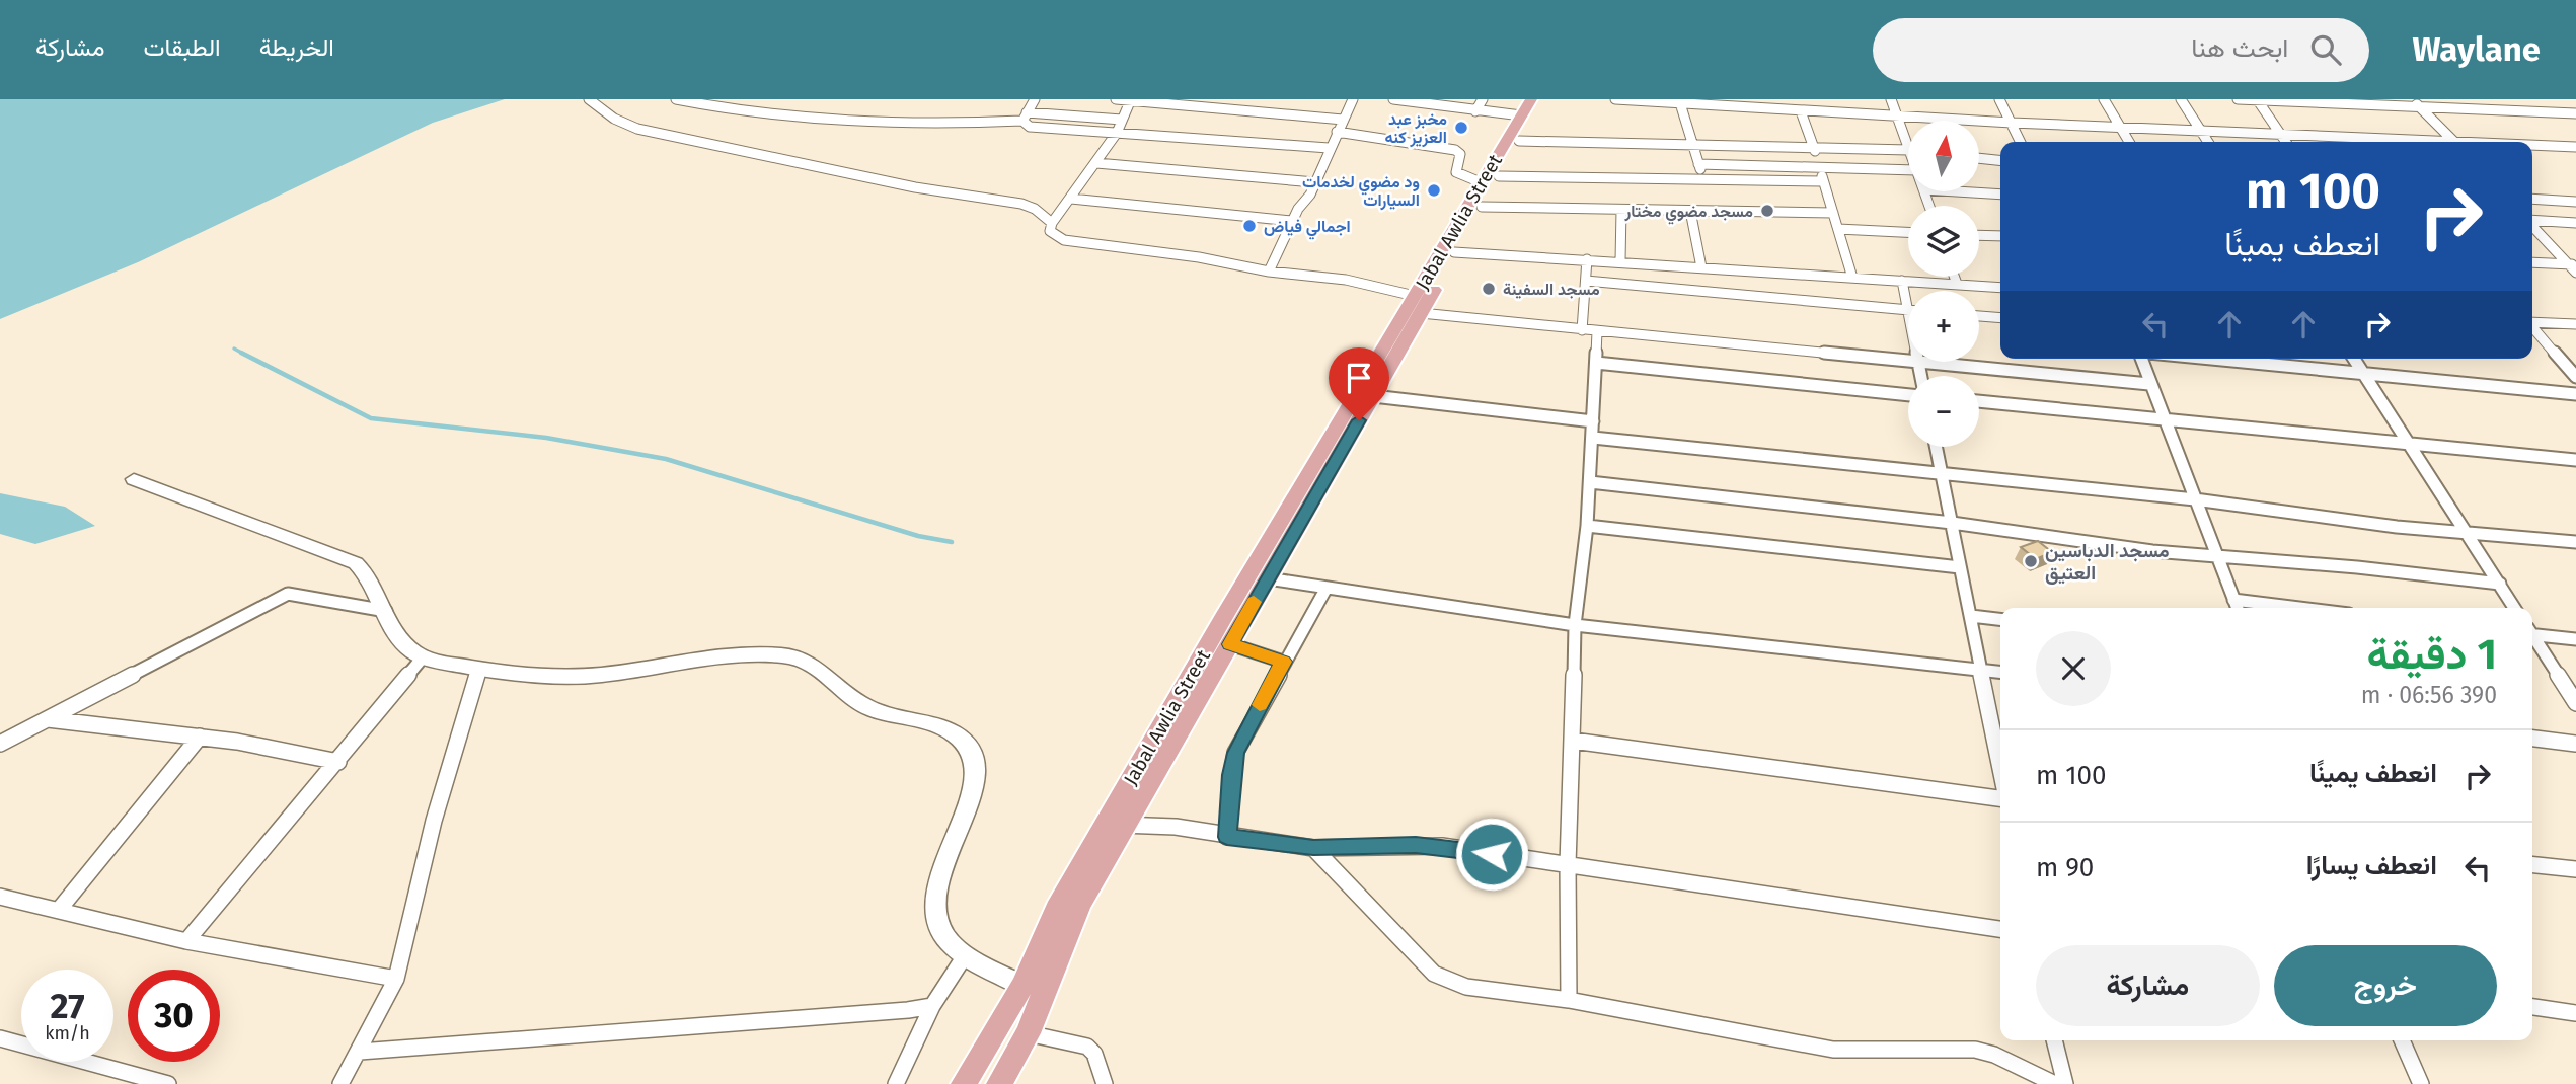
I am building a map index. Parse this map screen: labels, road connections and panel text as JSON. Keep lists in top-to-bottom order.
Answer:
{
  "streets": {
    "main road": ["Jabal Awlia Street"]
  },
  "places": [
    "مخبز عبد العزيز كنه",
    "ود مضوي لخدمات السيارات",
    "مسجد مضوي مختار",
    "اجمالي فياض",
    "مسجد السفينة",
    "مسجد الدباسين العتيق"
  ],
  "north": "top",
  "page": {
    "header": "Waylane",
    "search": "ابحث هنا",
    "nav": ["الخريطة", "الطبقات", "مشاركة"],
    "map_buttons": ["+", "−"],
    "turn": ["100 m", "انعطف يمينًا"],
    "heading": ["1 دقيقة", "390 m · 06:56"],
    "list": [
      {
        "name": "انعطف يمينًا",
        "value": "100 m"
      },
      {
        "name": "انعطف يسارًا",
        "value": "90 m"
      }
    ],
    "buttons": ["خروج", "مشاركة"],
    "speed": "27 km/h",
    "limit": "30"
  }
}
